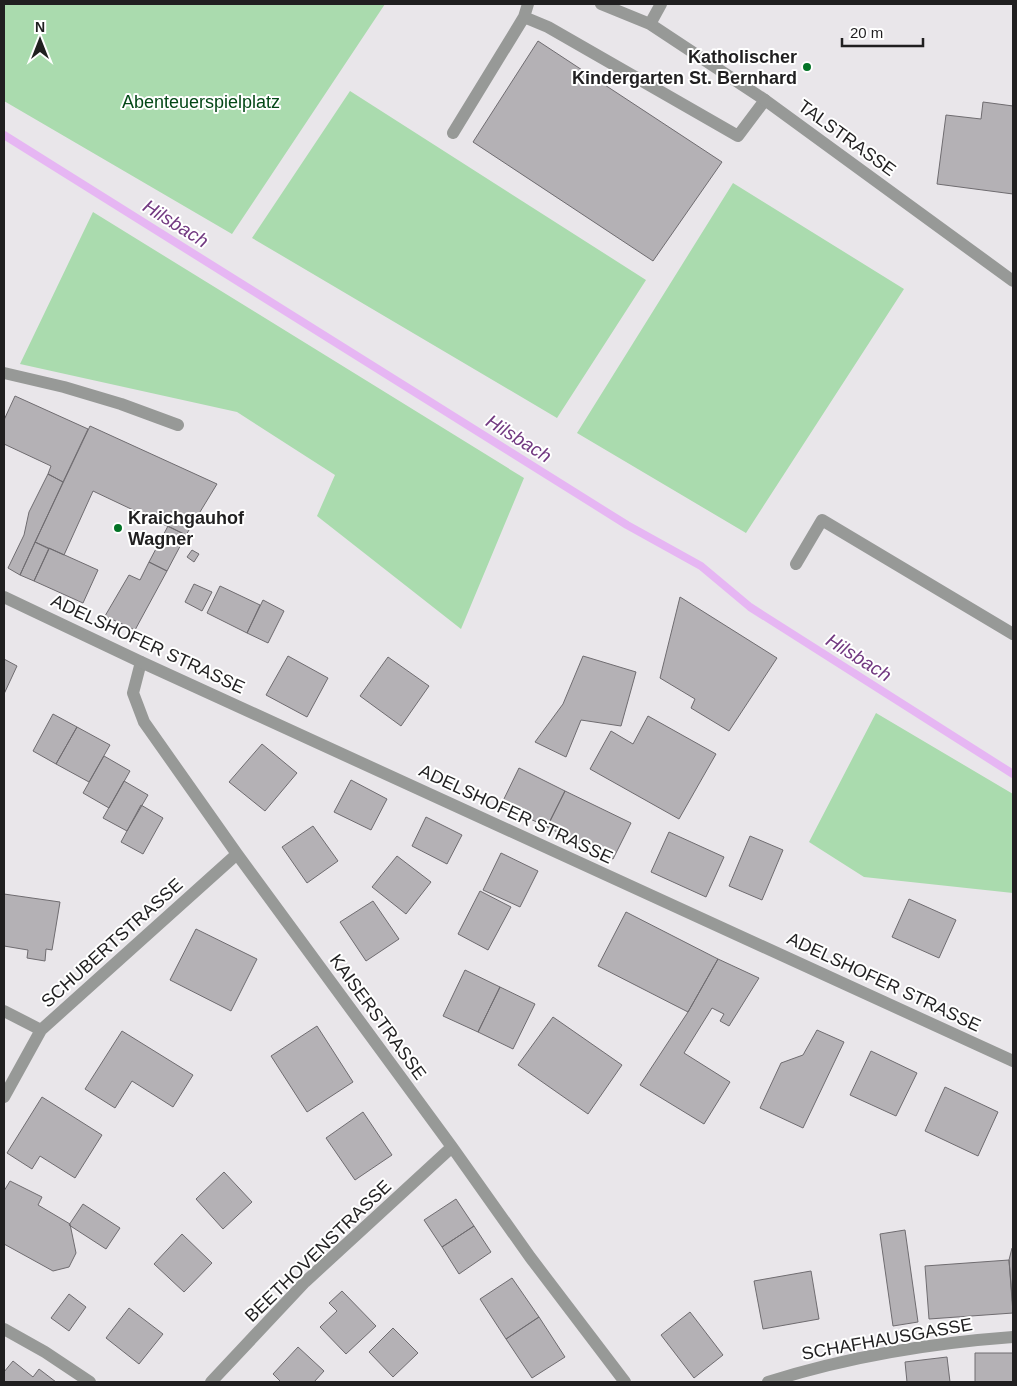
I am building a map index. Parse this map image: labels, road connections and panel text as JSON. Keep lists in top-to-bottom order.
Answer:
{
  "streets": {
    "street": [
      "TALSTRASSE",
      "ADELSHOFER STRASSE",
      "SCHUBERTSTRASSE",
      "KAISERSTRASSE",
      "BEETHOVENSTRASSE",
      "SCHAFHAUSGASSE"
    ]
  },
  "crossings": [
    ["ADELSHOFER STRASSE", "KAISERSTRASSE"],
    ["SCHUBERTSTRASSE", "KAISERSTRASSE"],
    ["KAISERSTRASSE", "BEETHOVENSTRASSE"]
  ],
  "water": ["Hilsbach"],
  "parks": ["Abenteuerspielplatz"],
  "places": ["Katholischer Kindergarten St. Bernhard", "Kraichgauhof Wagner"],
  "scale_bar": "20 m",
  "north": "top"
}
